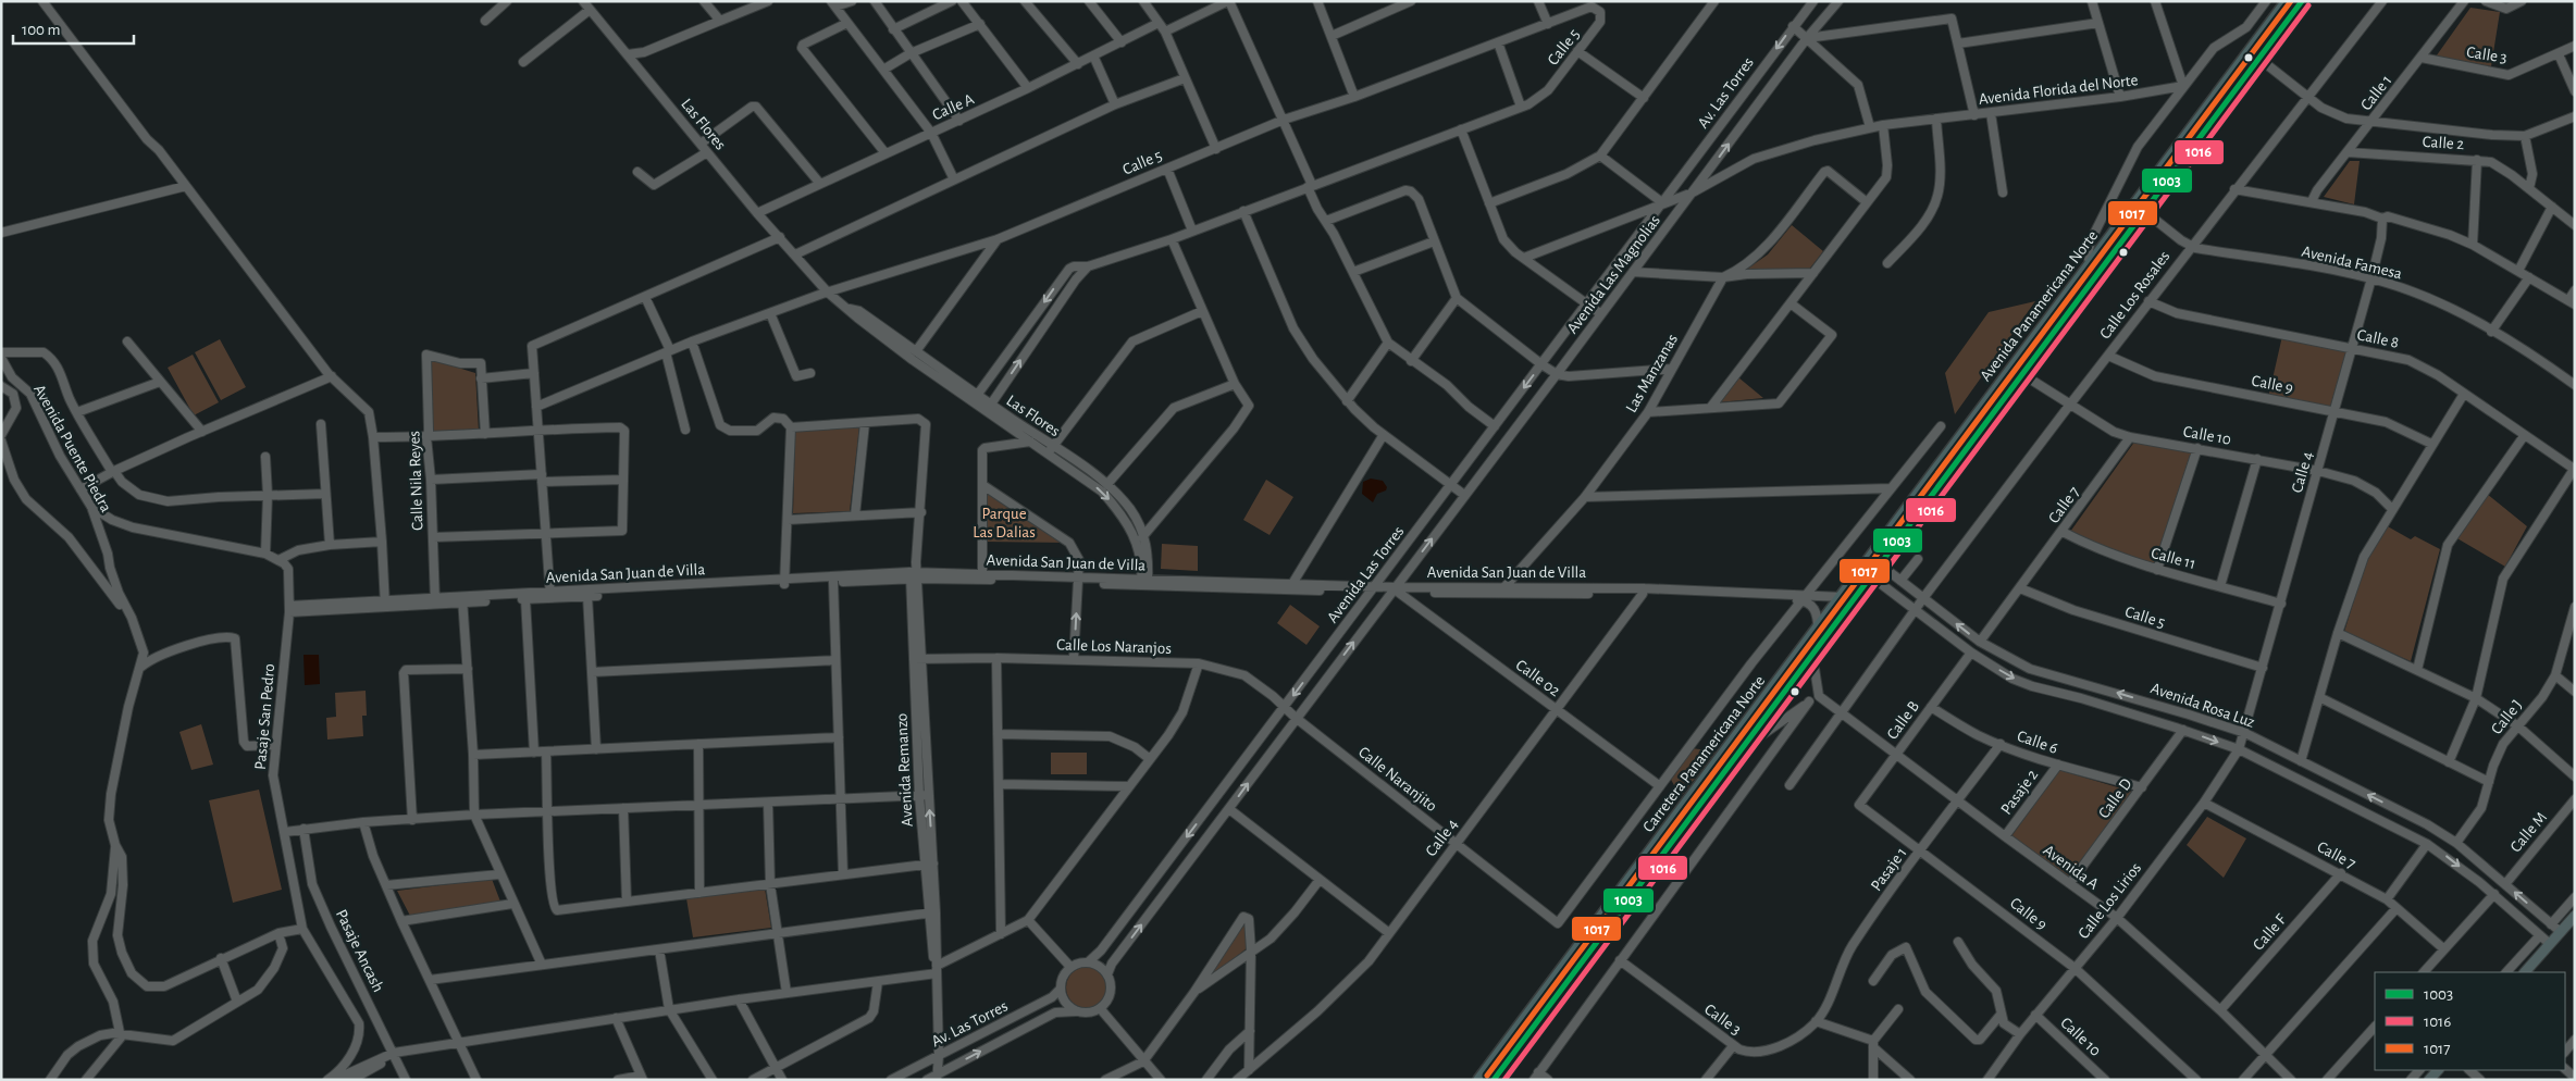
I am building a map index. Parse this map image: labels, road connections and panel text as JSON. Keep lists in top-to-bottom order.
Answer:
{
  "streets": {
    "highway": ["Avenida Panamericana Norte", "Carretera Panamericana Norte"],
    "street": [
      "Calle 5",
      "Calle 3",
      "Avenida Florida del Norte",
      "Av. Las Torres",
      "Calle 1",
      "Calle A",
      "Las Flores",
      "Calle 2",
      "Avenida Famesa",
      "Avenida Las Magnolias",
      "Calle Los Rosales",
      "Calle 8",
      "Las Manzanas",
      "Calle 9",
      "Calle 10",
      "Avenida Puente Piedra",
      "Calle 4",
      "Calle Nila Reyes",
      "Calle 7",
      "Calle 11",
      "Avenida San Juan de Villa",
      "Avenida Las Torres",
      "Calle Los Naranjos",
      "Calle 02",
      "Avenida Rosa Luz",
      "Pasaje San Pedro",
      "Calle J",
      "Calle B",
      "Calle 6",
      "Avenida Remanzo",
      "Calle Naranjito",
      "Pasaje 2",
      "Calle D",
      "Calle M",
      "Avenida A",
      "Pasaje 1",
      "Calle Los Lirios",
      "Calle F",
      "Pasaje Ancash"
    ]
  },
  "crossings": [
    ["Calle 5", "Las Flores"],
    ["Calle 5", "Calle 4"],
    ["Calle 5", "Calle 7"],
    ["Calle 3", "Calle 1"],
    ["Calle 3", "Pasaje 1"],
    ["Avenida Florida del Norte", "Avenida Las Magnolias"],
    ["Av. Las Torres", "Avenida Las Magnolias"],
    ["Av. Las Torres", "Avenida Las Torres"],
    ["Av. Las Torres", "Avenida Remanzo"],
    ["Calle 1", "Calle 2"],
    ["Calle A", "Las Flores"],
    ["Las Flores", "Avenida San Juan de Villa"],
    ["Avenida Famesa", "Calle Los Rosales"],
    ["Avenida Famesa", "Avenida Panamericana Norte"],
    ["Avenida Famesa", "Calle 4"],
    ["Avenida Las Magnolias", "Avenida Las Torres"],
    ["Calle Los Rosales", "Calle 8"],
    ["Calle Los Rosales", "Calle 9"],
    ["Calle Los Rosales", "Calle 10"],
    ["Calle Los Rosales", "Avenida Rosa Luz"],
    ["Calle Los Rosales", "Avenida A"],
    ["Avenida Panamericana Norte", "Calle 10"],
    ["Avenida Panamericana Norte", "Avenida San Juan de Villa"],
    ["Avenida Panamericana Norte", "Avenida Rosa Luz"],
    ["Avenida Panamericana Norte", "Carretera Panamericana Norte"],
    ["Calle 8", "Calle 4"],
    ["Las Manzanas", "Avenida San Juan de Villa"],
    ["Calle 9", "Calle 4"],
    ["Calle 9", "Calle B"],
    ["Calle 9", "Pasaje 1"],
    ["Calle 9", "Calle Los Lirios"],
    ["Calle 10", "Calle 4"],
    ["Calle 10", "Calle 7"],
    ["Calle 10", "Calle Los Lirios"],
    ["Calle 4", "Calle 11"],
    ["Calle 4", "Avenida San Juan de Villa"],
    ["Calle 4", "Calle 02"],
    ["Calle 4", "Avenida Rosa Luz"],
    ["Calle 4", "Calle Naranjito"],
    ["Calle 4", "Calle Los Lirios"],
    ["Calle Nila Reyes", "Avenida San Juan de Villa"],
    ["Calle 7", "Calle 11"],
    ["Calle 7", "Avenida Rosa Luz"],
    ["Calle 7", "Calle Los Lirios"],
    ["Calle 7", "Calle F"],
    ["Avenida San Juan de Villa", "Avenida Las Torres"],
    ["Avenida San Juan de Villa", "Calle 02"],
    ["Avenida San Juan de Villa", "Pasaje San Pedro"],
    ["Avenida San Juan de Villa", "Avenida Remanzo"],
    ["Avenida Las Torres", "Calle Los Naranjos"],
    ["Avenida Las Torres", "Calle 02"],
    ["Avenida Las Torres", "Calle Naranjito"],
    ["Calle Los Naranjos", "Avenida Remanzo"],
    ["Calle Los Naranjos", "Calle Naranjito"],
    ["Calle 02", "Calle Naranjito"],
    ["Avenida Rosa Luz", "Calle J"],
    ["Avenida Rosa Luz", "Calle B"],
    ["Avenida Rosa Luz", "Carretera Panamericana Norte"],
    ["Avenida Rosa Luz", "Calle D"],
    ["Avenida Rosa Luz", "Calle M"],
    ["Avenida Rosa Luz", "Calle Los Lirios"],
    ["Calle B", "Calle 6"],
    ["Calle B", "Avenida A"],
    ["Calle 6", "Pasaje 2"],
    ["Calle 6", "Calle D"],
    ["Calle 6", "Pasaje 1"],
    ["Pasaje 2", "Avenida A"],
    ["Calle D", "Avenida A"],
    ["Avenida A", "Pasaje 1"],
    ["Avenida A", "Calle Los Lirios"],
    ["Avenida A", "Calle F"]
  ],
  "parks": ["Parque Las Dalias"],
  "lines": ["transit line 1003", "transit line 1017", "transit line 1016"],
  "legend": ["1003", "1016", "1017"],
  "scale_bar": "100 m"
}
